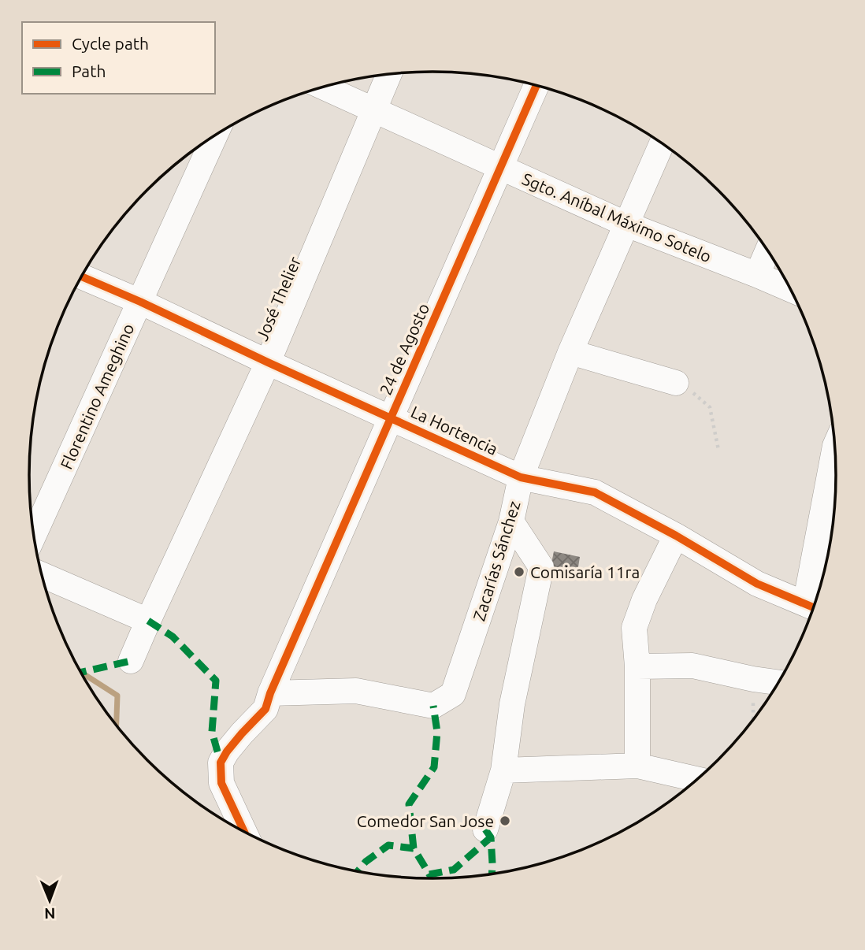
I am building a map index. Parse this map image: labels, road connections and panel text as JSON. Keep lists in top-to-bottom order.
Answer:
{
  "streets": {
    "street": [
      "Sgto. Aníbal Máximo Sotelo",
      "José Thelier",
      "24 de Agosto",
      "Florentino Ameghino",
      "La Hortencia",
      "Zacarías Sánchez"
    ]
  },
  "crossings": [
    ["Sgto. Aníbal Máximo Sotelo", "José Thelier"],
    ["Sgto. Aníbal Máximo Sotelo", "24 de Agosto"],
    ["Sgto. Aníbal Máximo Sotelo", "Zacarías Sánchez"],
    ["José Thelier", "La Hortencia"],
    ["24 de Agosto", "La Hortencia"],
    ["24 de Agosto", "Zacarías Sánchez"],
    ["Florentino Ameghino", "La Hortencia"],
    ["La Hortencia", "Zacarías Sánchez"]
  ],
  "places": ["Comisaría 11ra", "Comedor San Jose"],
  "legend": ["Cycle path", "Path"],
  "north": "bottom"
}
